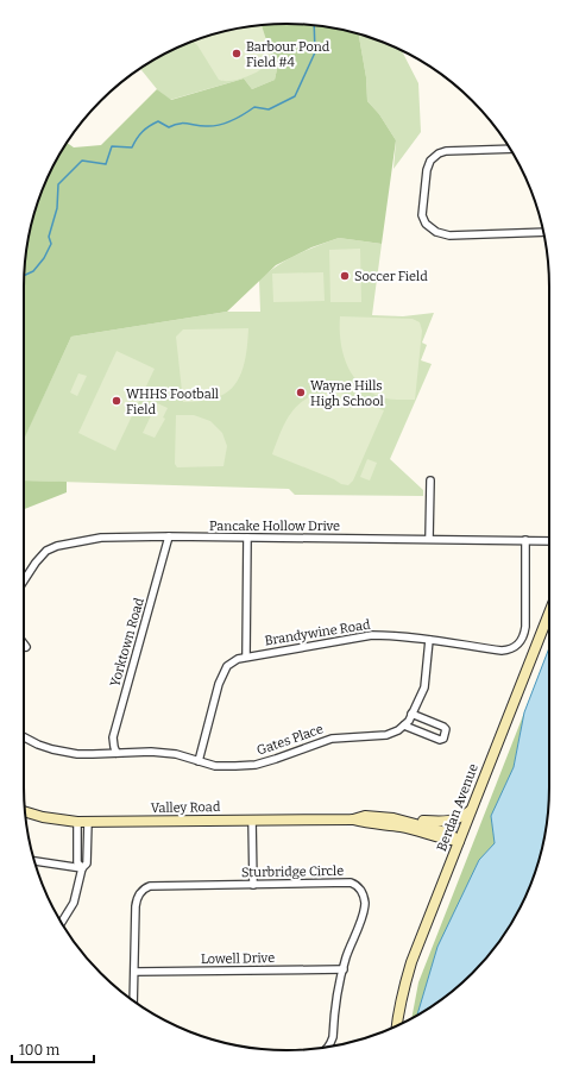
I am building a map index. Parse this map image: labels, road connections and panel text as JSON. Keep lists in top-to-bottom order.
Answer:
{
  "streets": {
    "main road": ["Valley Road", "Berdan Avenue"],
    "street": [
      "Pancake Hollow Drive",
      "Brandywine Road",
      "Yorktown Road",
      "Gates Place",
      "Sturbridge Circle",
      "Lowell Drive"
    ]
  },
  "crossings": [
    ["Pancake Hollow Drive", "Brandywine Road"],
    ["Pancake Hollow Drive", "Yorktown Road"],
    ["Brandywine Road", "Gates Place"],
    ["Yorktown Road", "Gates Place"],
    ["Valley Road", "Berdan Avenue"],
    ["Sturbridge Circle", "Lowell Drive"]
  ],
  "places": [
    "Barbour Pond Field #4",
    "Soccer Field",
    "Wayne Hills High School",
    "WHHS Football Field"
  ],
  "scale_bar": "100 m"
}
